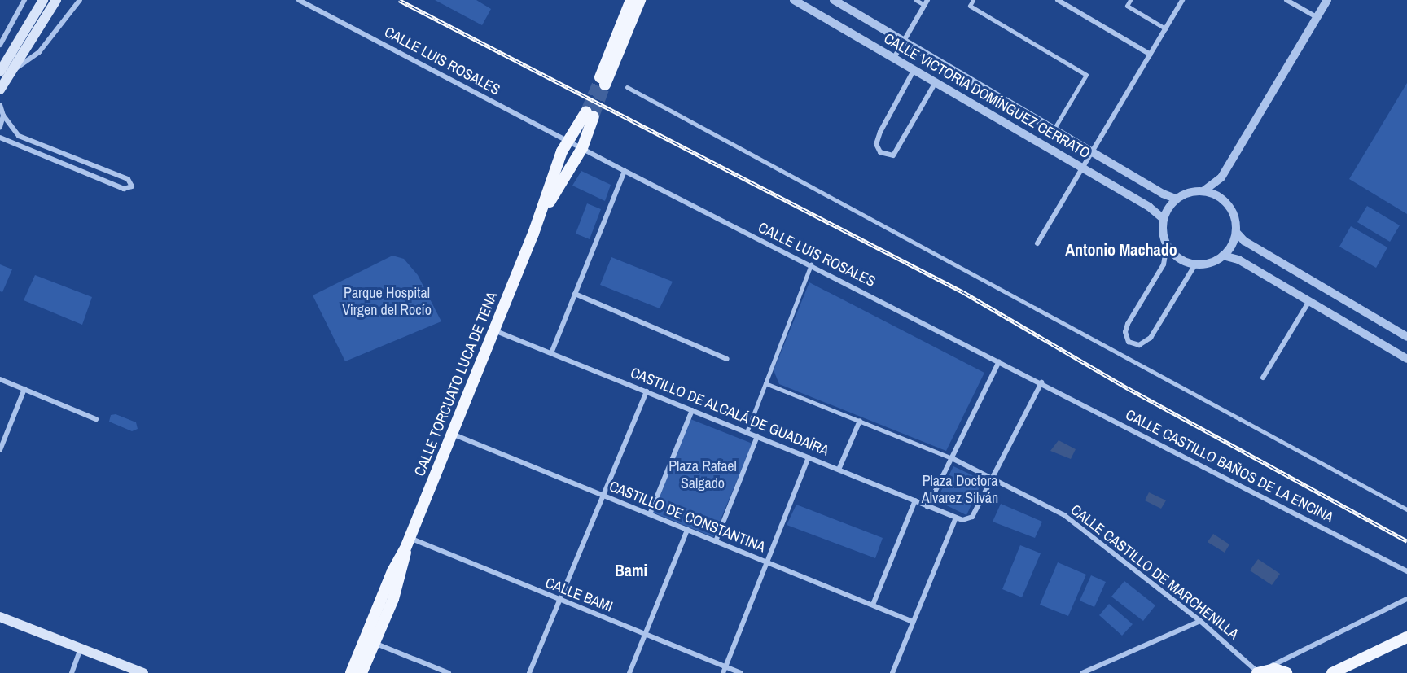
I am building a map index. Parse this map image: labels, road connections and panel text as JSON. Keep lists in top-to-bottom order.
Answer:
{
  "streets": {
    "main road": ["CALLE TORCUATO LUCA DE TENA"],
    "street": [
      "CALLE LUIS ROSALES",
      "CALLE VICTORIA DOMÍNGUEZ CERRATO",
      "CASTILLO DE ALCALÁ DE GUADAÍRA",
      "CALLE CASTILLO BAÑOS DE LA ENCINA",
      "CASTILLO DE CONSTANTINA",
      "CALLE CASTILLO DE MARCHENILLA",
      "CALLE BAMI"
    ]
  },
  "crossings": [
    ["CALLE LUIS ROSALES", "CALLE TORCUATO LUCA DE TENA"],
    ["CALLE LUIS ROSALES", "CALLE CASTILLO BAÑOS DE LA ENCINA"],
    ["CALLE TORCUATO LUCA DE TENA", "CASTILLO DE ALCALÁ DE GUADAÍRA"],
    ["CALLE TORCUATO LUCA DE TENA", "CASTILLO DE CONSTANTINA"],
    ["CALLE TORCUATO LUCA DE TENA", "CALLE BAMI"]
  ],
  "districts": ["Antonio Machado", "Bami"],
  "parks": ["Parque Hospital Virgen del Rocío", "Plaza Rafael Salgado", "Plaza Doctora Alvarez Silván"]
}
